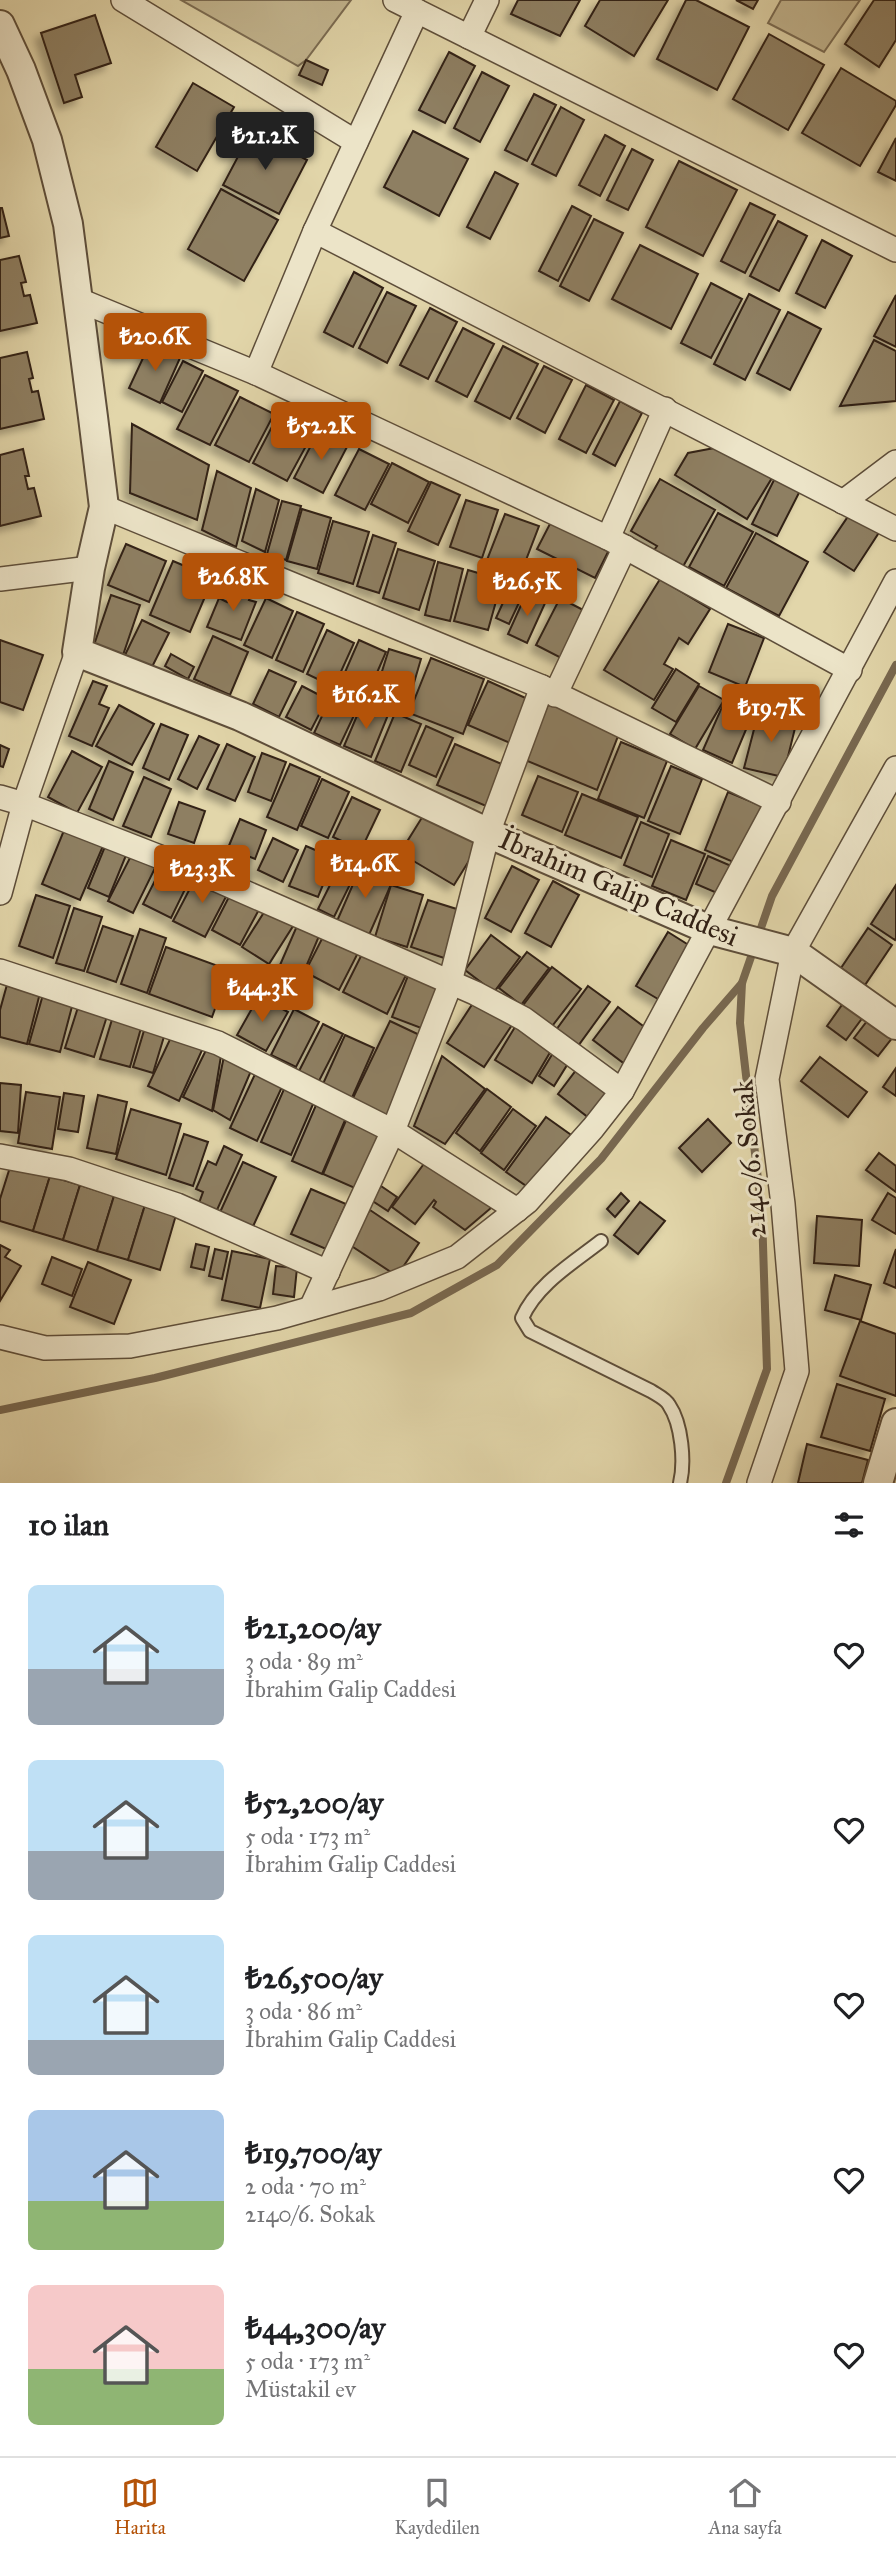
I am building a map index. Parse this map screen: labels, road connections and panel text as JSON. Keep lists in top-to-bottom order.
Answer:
{
  "streets": {
    "street": ["İbrahim Galip Caddesi", "2140/6. Sokak"]
  },
  "crossings": [
    ["İbrahim Galip Caddesi", "2140/6. Sokak"]
  ],
  "page": {
    "price": [
      "₺21.2K",
      "₺20.6K",
      "₺52.2K",
      "₺26.8K",
      "₺26.5K",
      "₺16.2K",
      "₺19.7K",
      "₺14.6K",
      "₺23.3K",
      "₺44.3K"
    ],
    "heading": "10 ilan",
    "list": [
      {
        "name": "₺21,200/ay",
        "note": "3 oda · 89 m² · İbrahim Galip Caddesi"
      },
      {
        "name": "₺52,200/ay",
        "note": "5 oda · 173 m² · İbrahim Galip Caddesi"
      },
      {
        "name": "₺26,500/ay",
        "note": "3 oda · 86 m² · İbrahim Galip Caddesi"
      },
      {
        "name": "₺19,700/ay",
        "note": "2 oda · 70 m² · 2140/6. Sokak"
      },
      {
        "name": "₺44,300/ay",
        "note": "5 oda · 173 m² · Müstakil ev"
      }
    ],
    "tabs": ["Harita", "Kaydedilen", "Ana sayfa"]
  }
}
